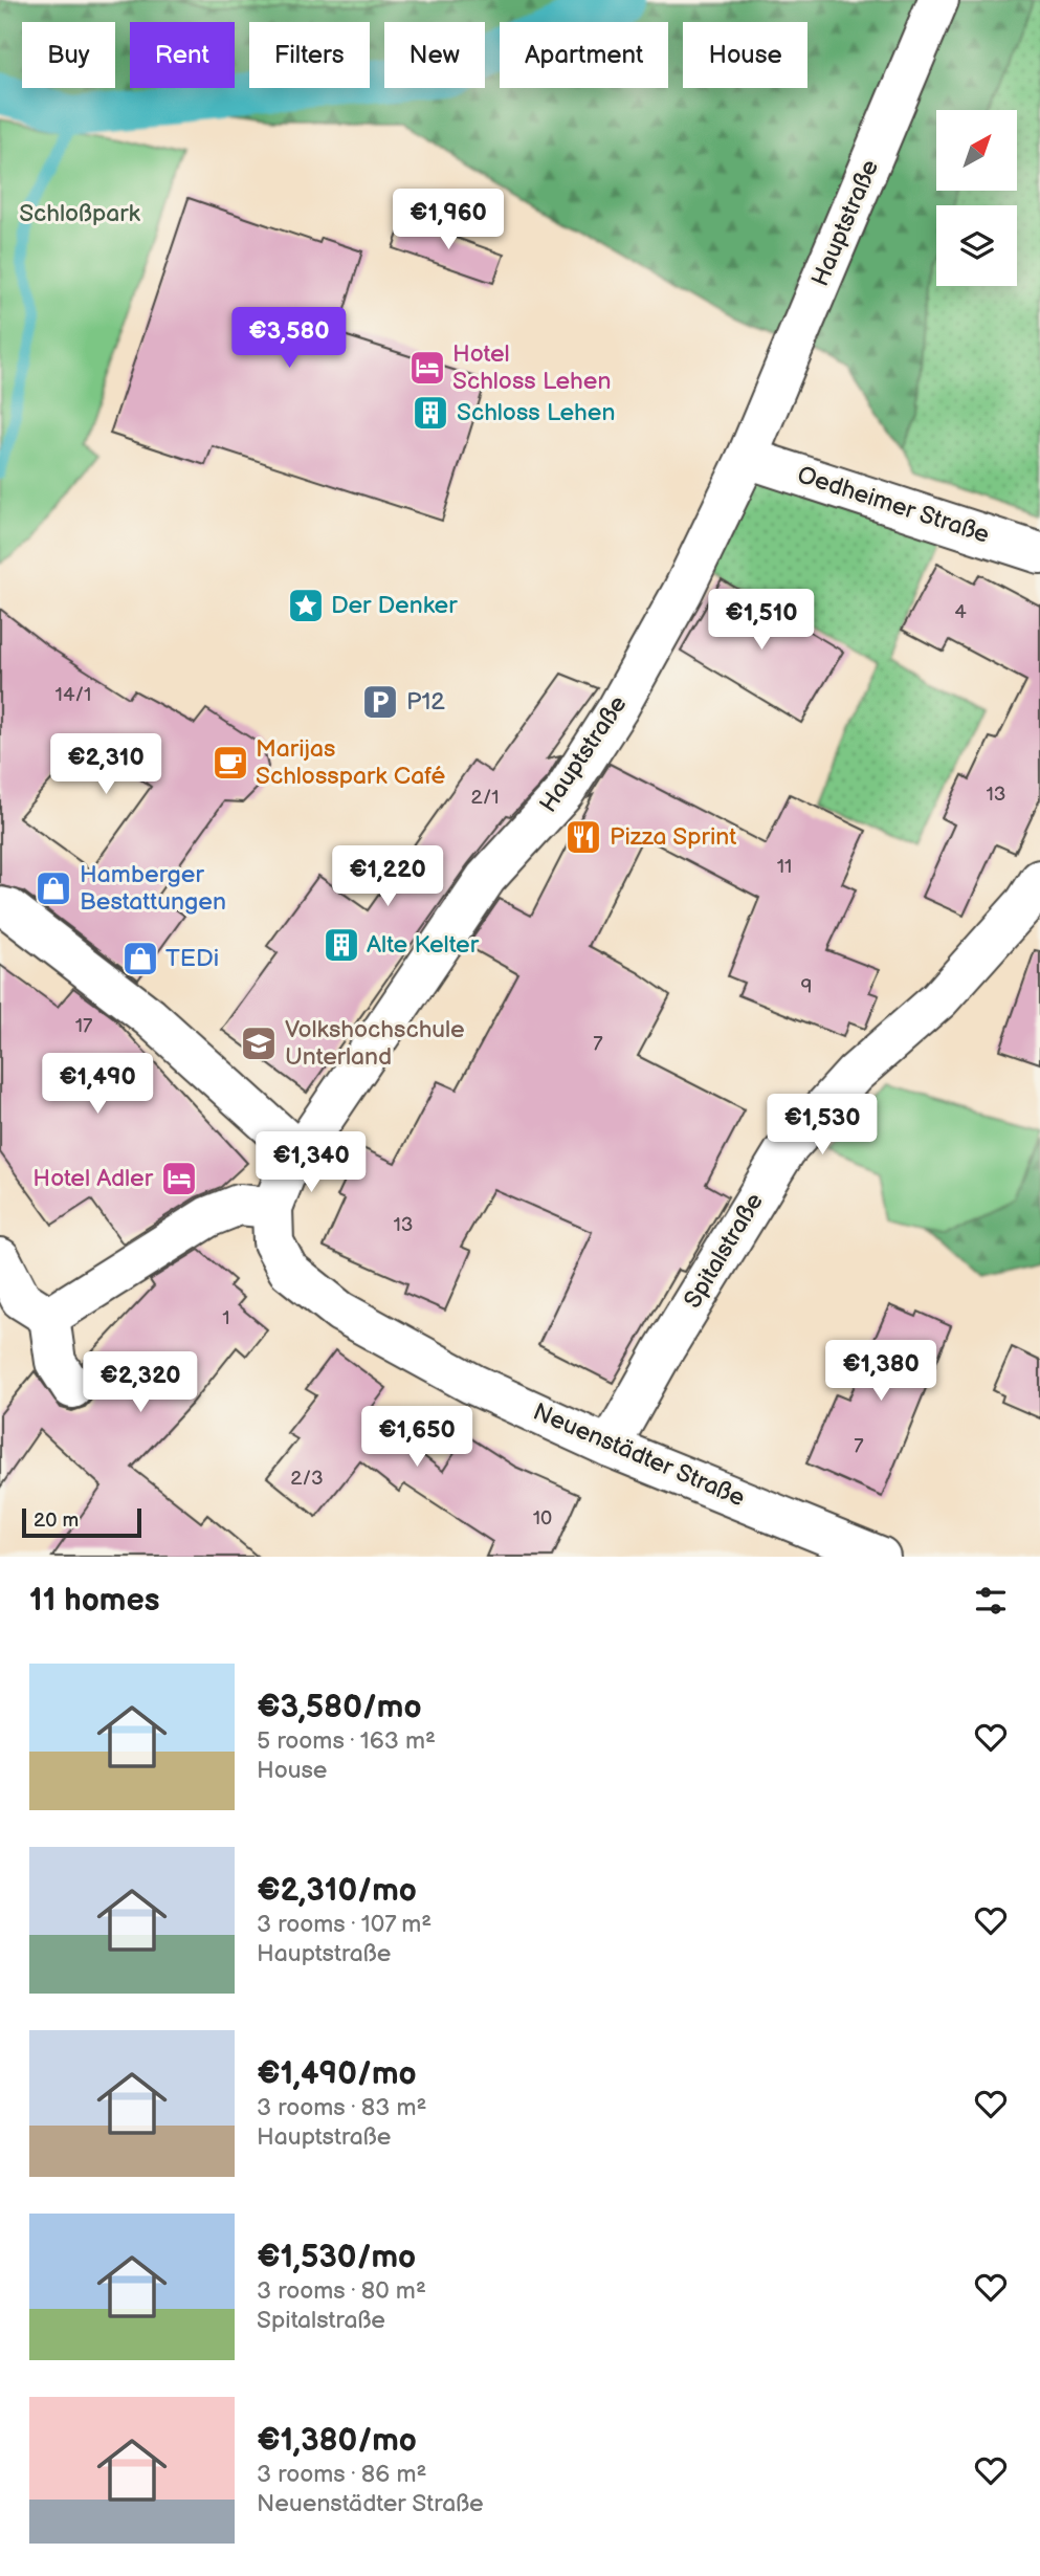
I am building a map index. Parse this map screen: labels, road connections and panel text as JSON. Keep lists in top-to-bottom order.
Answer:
{
  "streets": {
    "main road": [
      "Hauptstraße",
      "Oedheimer Straße",
      "Spitalstraße",
      "Neuenstädter Straße"
    ]
  },
  "crossings": [
    ["Hauptstraße", "Oedheimer Straße"],
    ["Hauptstraße", "Neuenstädter Straße"],
    ["Spitalstraße", "Neuenstädter Straße"]
  ],
  "parks": ["Schloßpark"],
  "places": {
    "hotel": ["Hotel Schloss Lehen", "Hotel Adler"],
    "building": ["Schloss Lehen", "Alte Kelter"],
    "place": ["Der Denker"],
    "parking": ["P12"],
    "cafe": ["Marijas Schlosspark Café"],
    "restaurant": ["Pizza Sprint"],
    "shop": ["Hamberger Bestattungen", "TEDi"],
    "school or university": ["Volkshochschule Unterland"]
  },
  "house_numbers": [
    "4",
    "14/1",
    "13",
    "2/1",
    "11",
    "9",
    "17",
    "7",
    "13",
    "1",
    "7",
    "2/3",
    "10"
  ],
  "scale_bar": "20 m",
  "north": "top right",
  "page": {
    "chip": [
      "Buy",
      "Rent",
      "Filters",
      "New",
      "Apartment",
      "House"
    ],
    "price": [
      "€1,960",
      "€3,580",
      "€1,510",
      "€2,310",
      "€1,220",
      "€1,490",
      "€1,530",
      "€1,340",
      "€1,380",
      "€2,320",
      "€1,650"
    ],
    "scale": "20 m",
    "heading": "11 homes",
    "list": [
      {
        "name": "€3,580/mo",
        "note": "5 rooms · 163 m² · House"
      },
      {
        "name": "€2,310/mo",
        "note": "3 rooms · 107 m² · Hauptstraße"
      },
      {
        "name": "€1,490/mo",
        "note": "3 rooms · 83 m² · Hauptstraße"
      },
      {
        "name": "€1,530/mo",
        "note": "3 rooms · 80 m² · Spitalstraße"
      },
      {
        "name": "€1,380/mo",
        "note": "3 rooms · 86 m² · Neuenstädter Straße"
      }
    ]
  }
}
